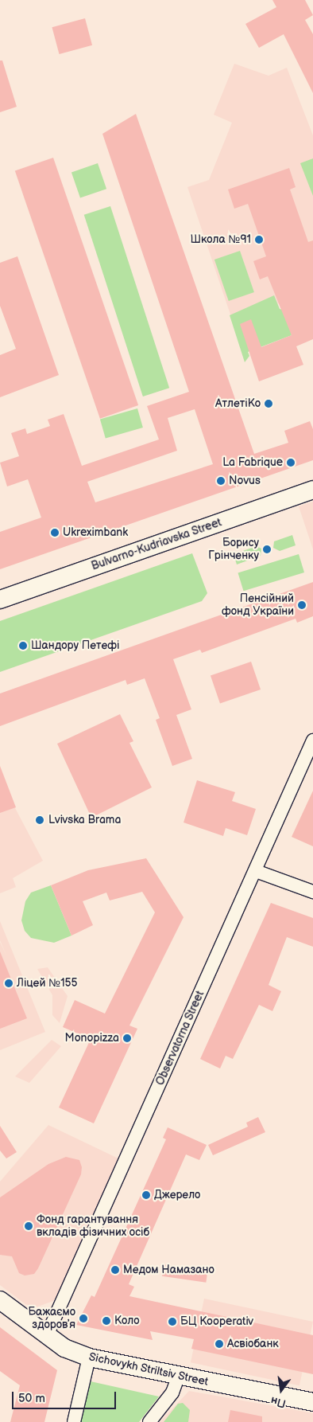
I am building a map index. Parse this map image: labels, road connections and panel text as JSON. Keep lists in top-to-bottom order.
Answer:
{
  "streets": {
    "main road": ["Bulvarno-Kudriavska Street", "Sichovykh Striltsiv Street"],
    "street": ["Observatorna Street"]
  },
  "crossings": [
    ["Observatorna Street", "Sichovykh Striltsiv Street"]
  ],
  "places": [
    "Школа №91",
    "АтлетіКо",
    "La Fabrique",
    "Novus",
    "Ukreximbank",
    "Борису Грінченку",
    "Пенсійний фонд України",
    "Шандору Петефі",
    "Lvivska Brama",
    "Ліцей №155",
    "Monopizza",
    "Джерело",
    "Фонд гарантування вкладів фізичних осіб",
    "Медом Намазано",
    "Бажаємо здоровʼя",
    "Коло",
    "БЦ Kooperativ",
    "Асвіобанк"
  ],
  "scale_bar": "50 m",
  "north": "bottom"
}
